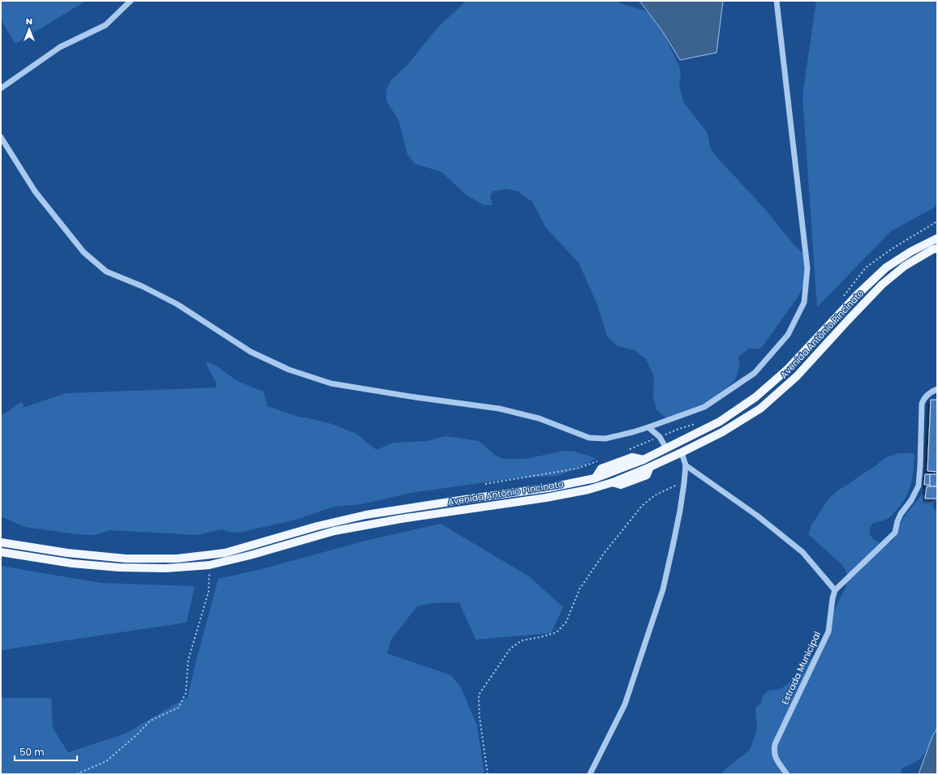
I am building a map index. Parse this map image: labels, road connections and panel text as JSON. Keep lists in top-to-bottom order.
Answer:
{
  "streets": {
    "main road": ["Avenida Antônio Pincinato"],
    "street": ["Estrada Municipal"]
  },
  "scale_bar": "50 m",
  "north": "top"
}
